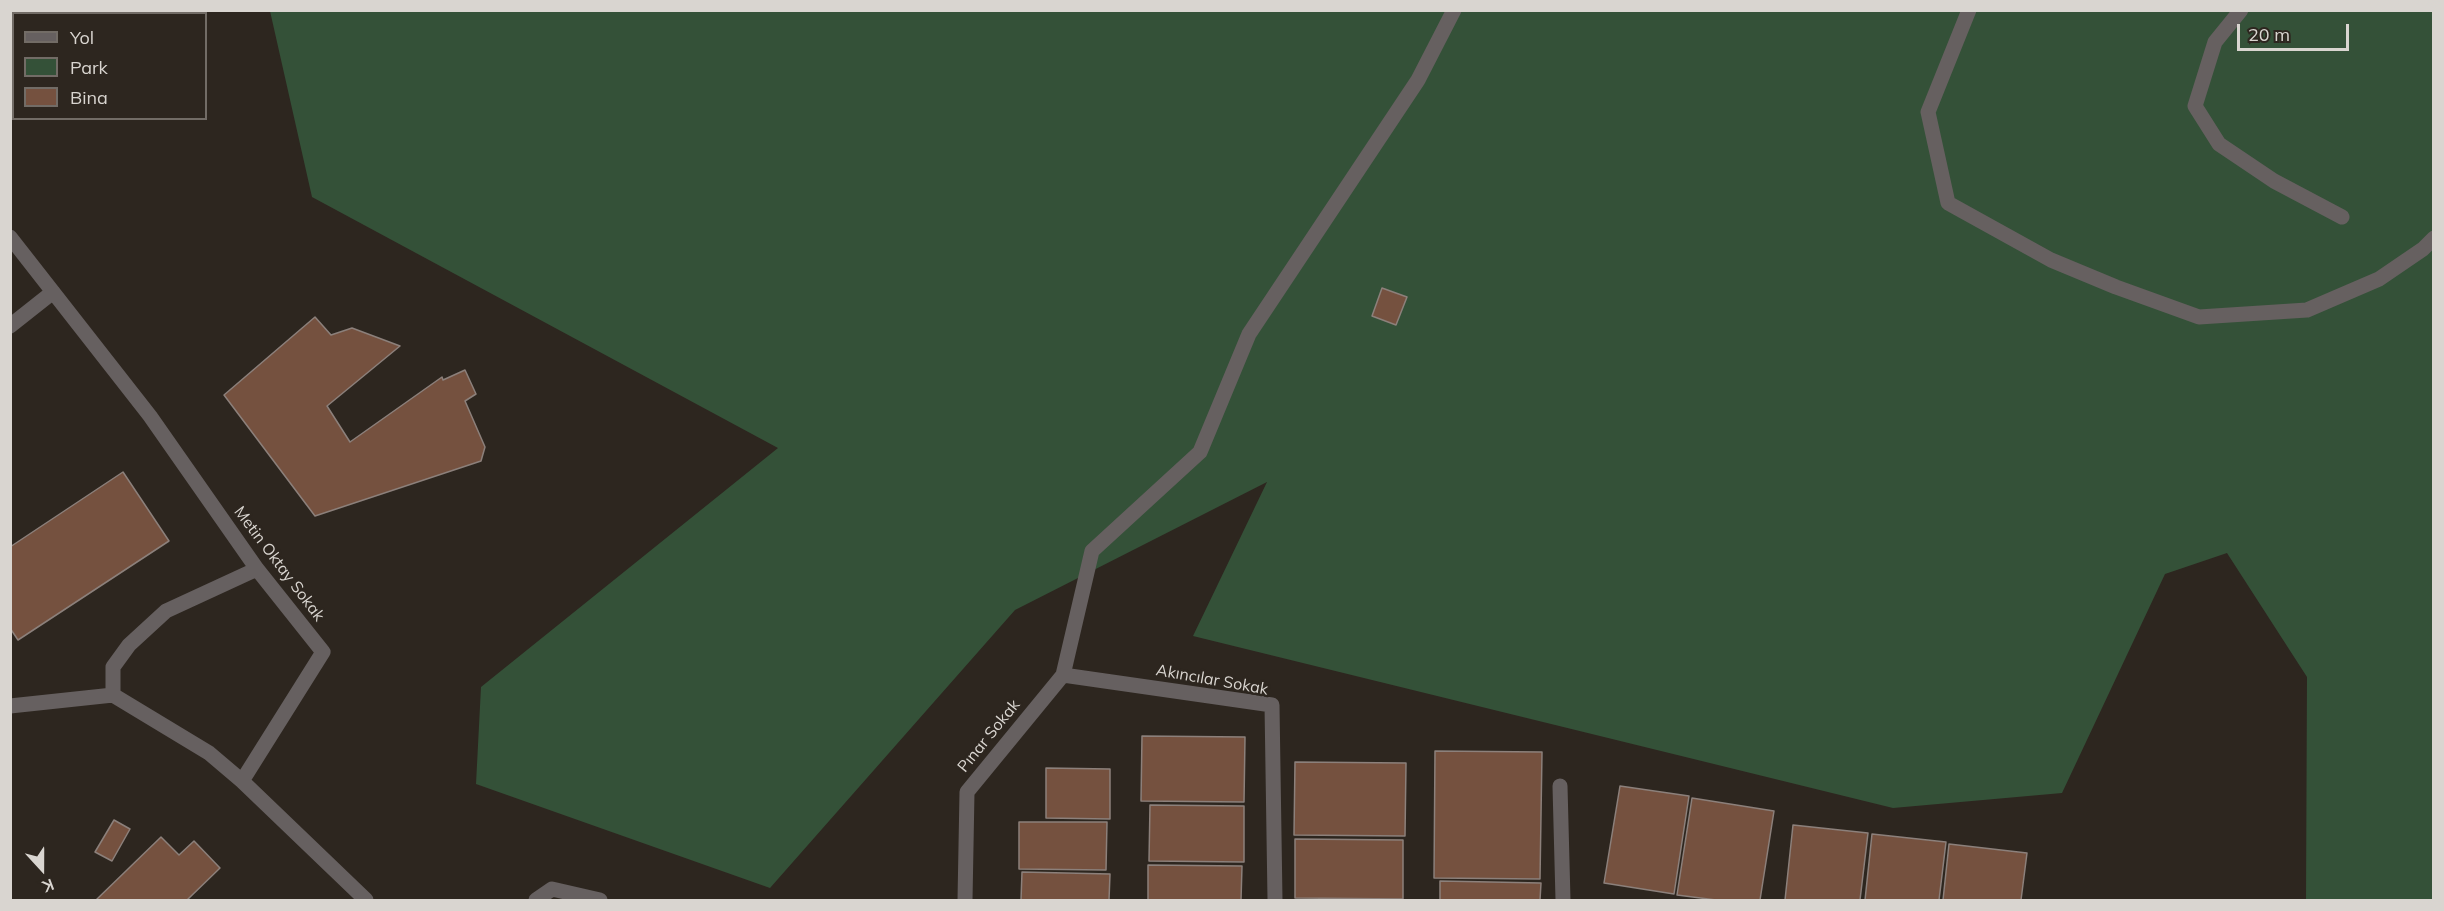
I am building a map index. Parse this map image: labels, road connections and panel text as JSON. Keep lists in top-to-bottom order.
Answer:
{
  "streets": {
    "street": ["Metin Oktay Sokak", "Akıncılar Sokak", "Pınar Sokak"]
  },
  "crossings": [
    ["Akıncılar Sokak", "Pınar Sokak"]
  ],
  "legend": ["Yol", "Park", "Bina"],
  "scale_bar": "20 m",
  "north": "bottom"
}
